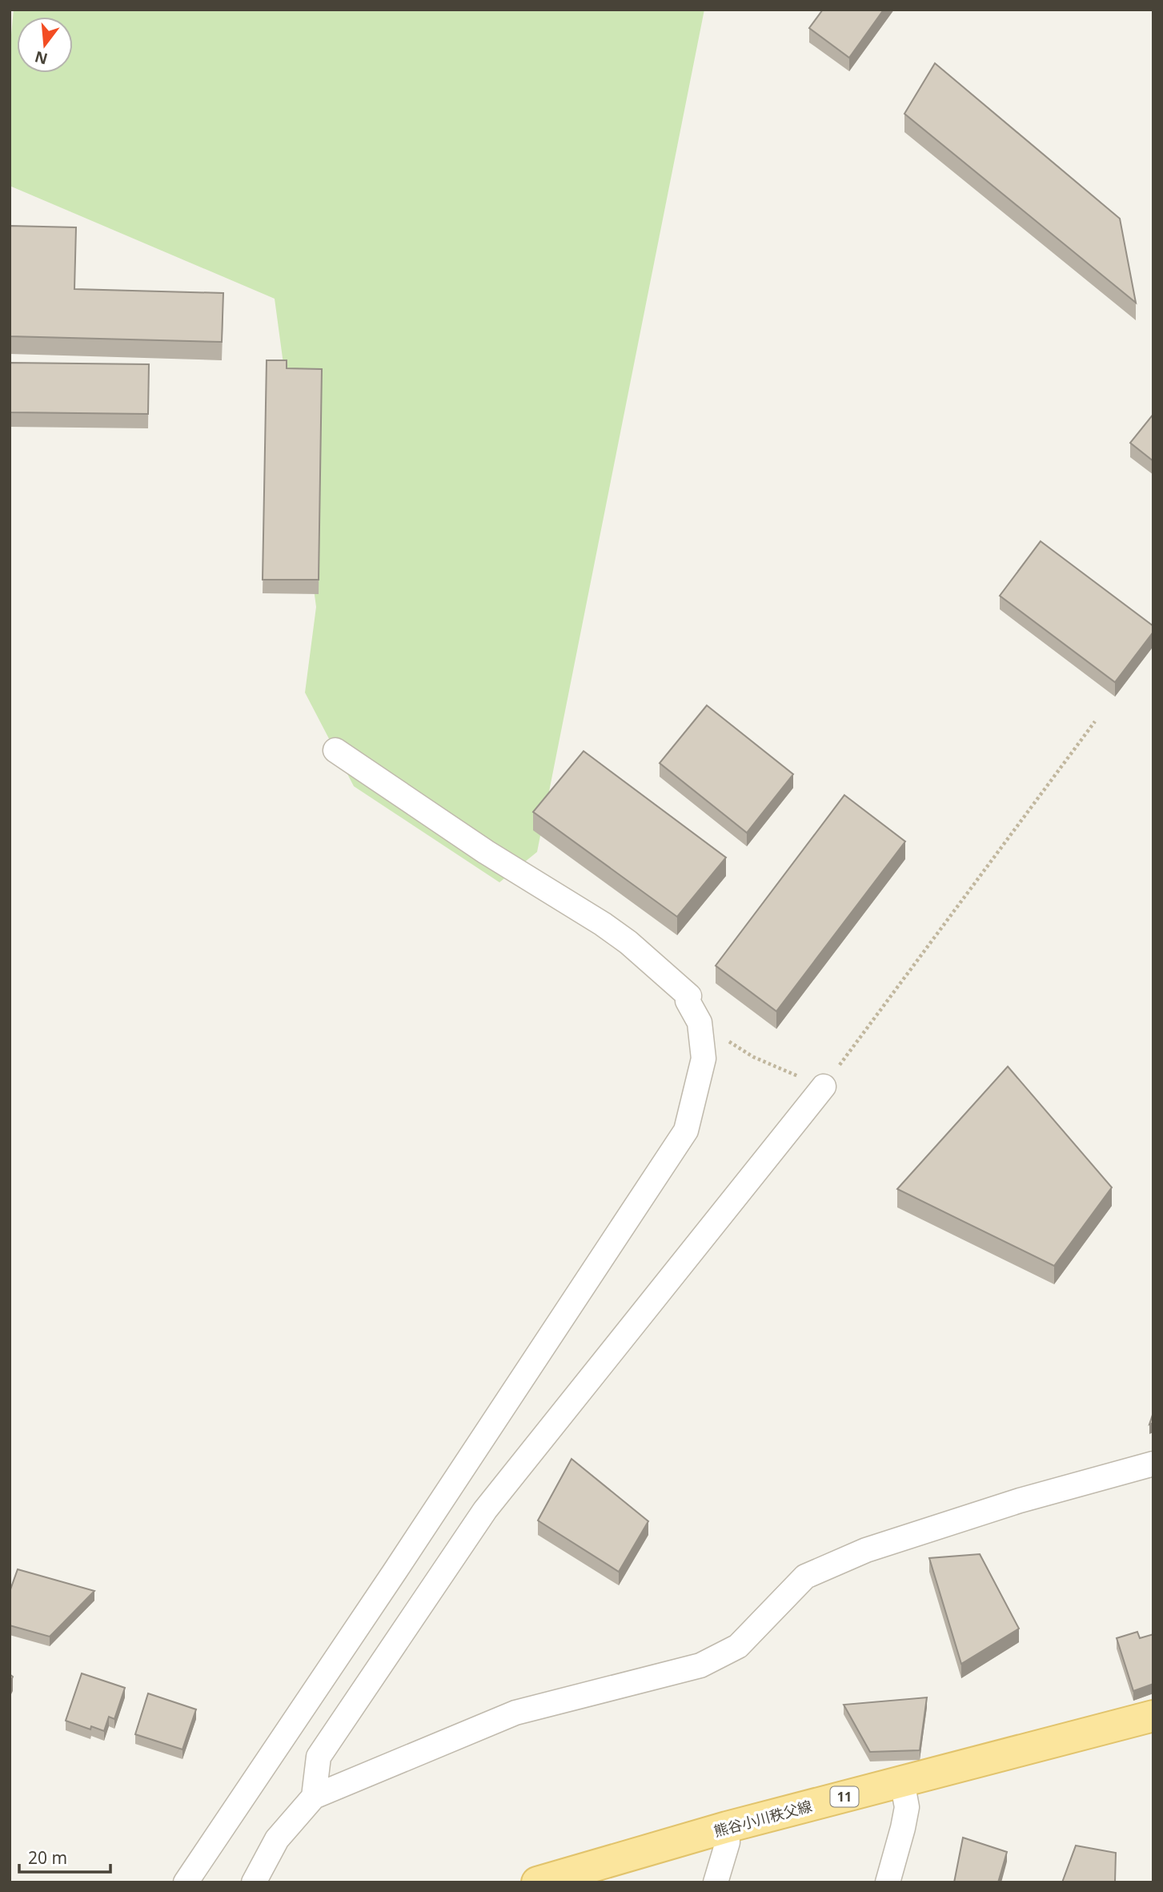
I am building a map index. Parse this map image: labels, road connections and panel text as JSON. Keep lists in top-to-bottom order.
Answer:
{
  "streets": {
    "main road": ["11", "熊谷小川秩父線"]
  },
  "scale_bar": "20 m",
  "north": "bottom"
}
